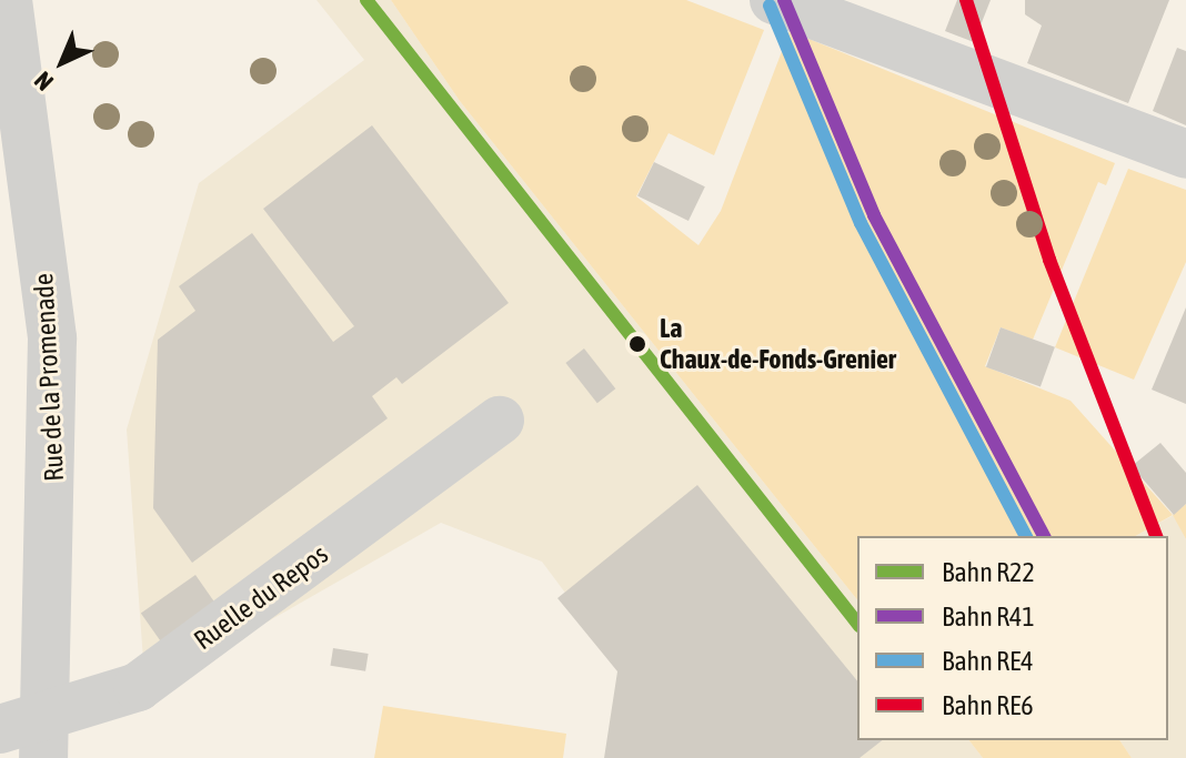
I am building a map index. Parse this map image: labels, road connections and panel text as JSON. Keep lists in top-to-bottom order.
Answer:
{
  "streets": {
    "street": ["Rue de la Promenade", "Ruelle du Repos"]
  },
  "crossings": [
    ["Rue de la Promenade", "Ruelle du Repos"]
  ],
  "places": ["La Chaux-de-Fonds-Grenier"],
  "lines": [
    "rail line R22",
    "rail line R41",
    "rail line RE6",
    "rail line RE4"
  ],
  "legend": [
    "Bahn R22",
    "Bahn R41",
    "Bahn RE4",
    "Bahn RE6"
  ],
  "north": "bottom left"
}
